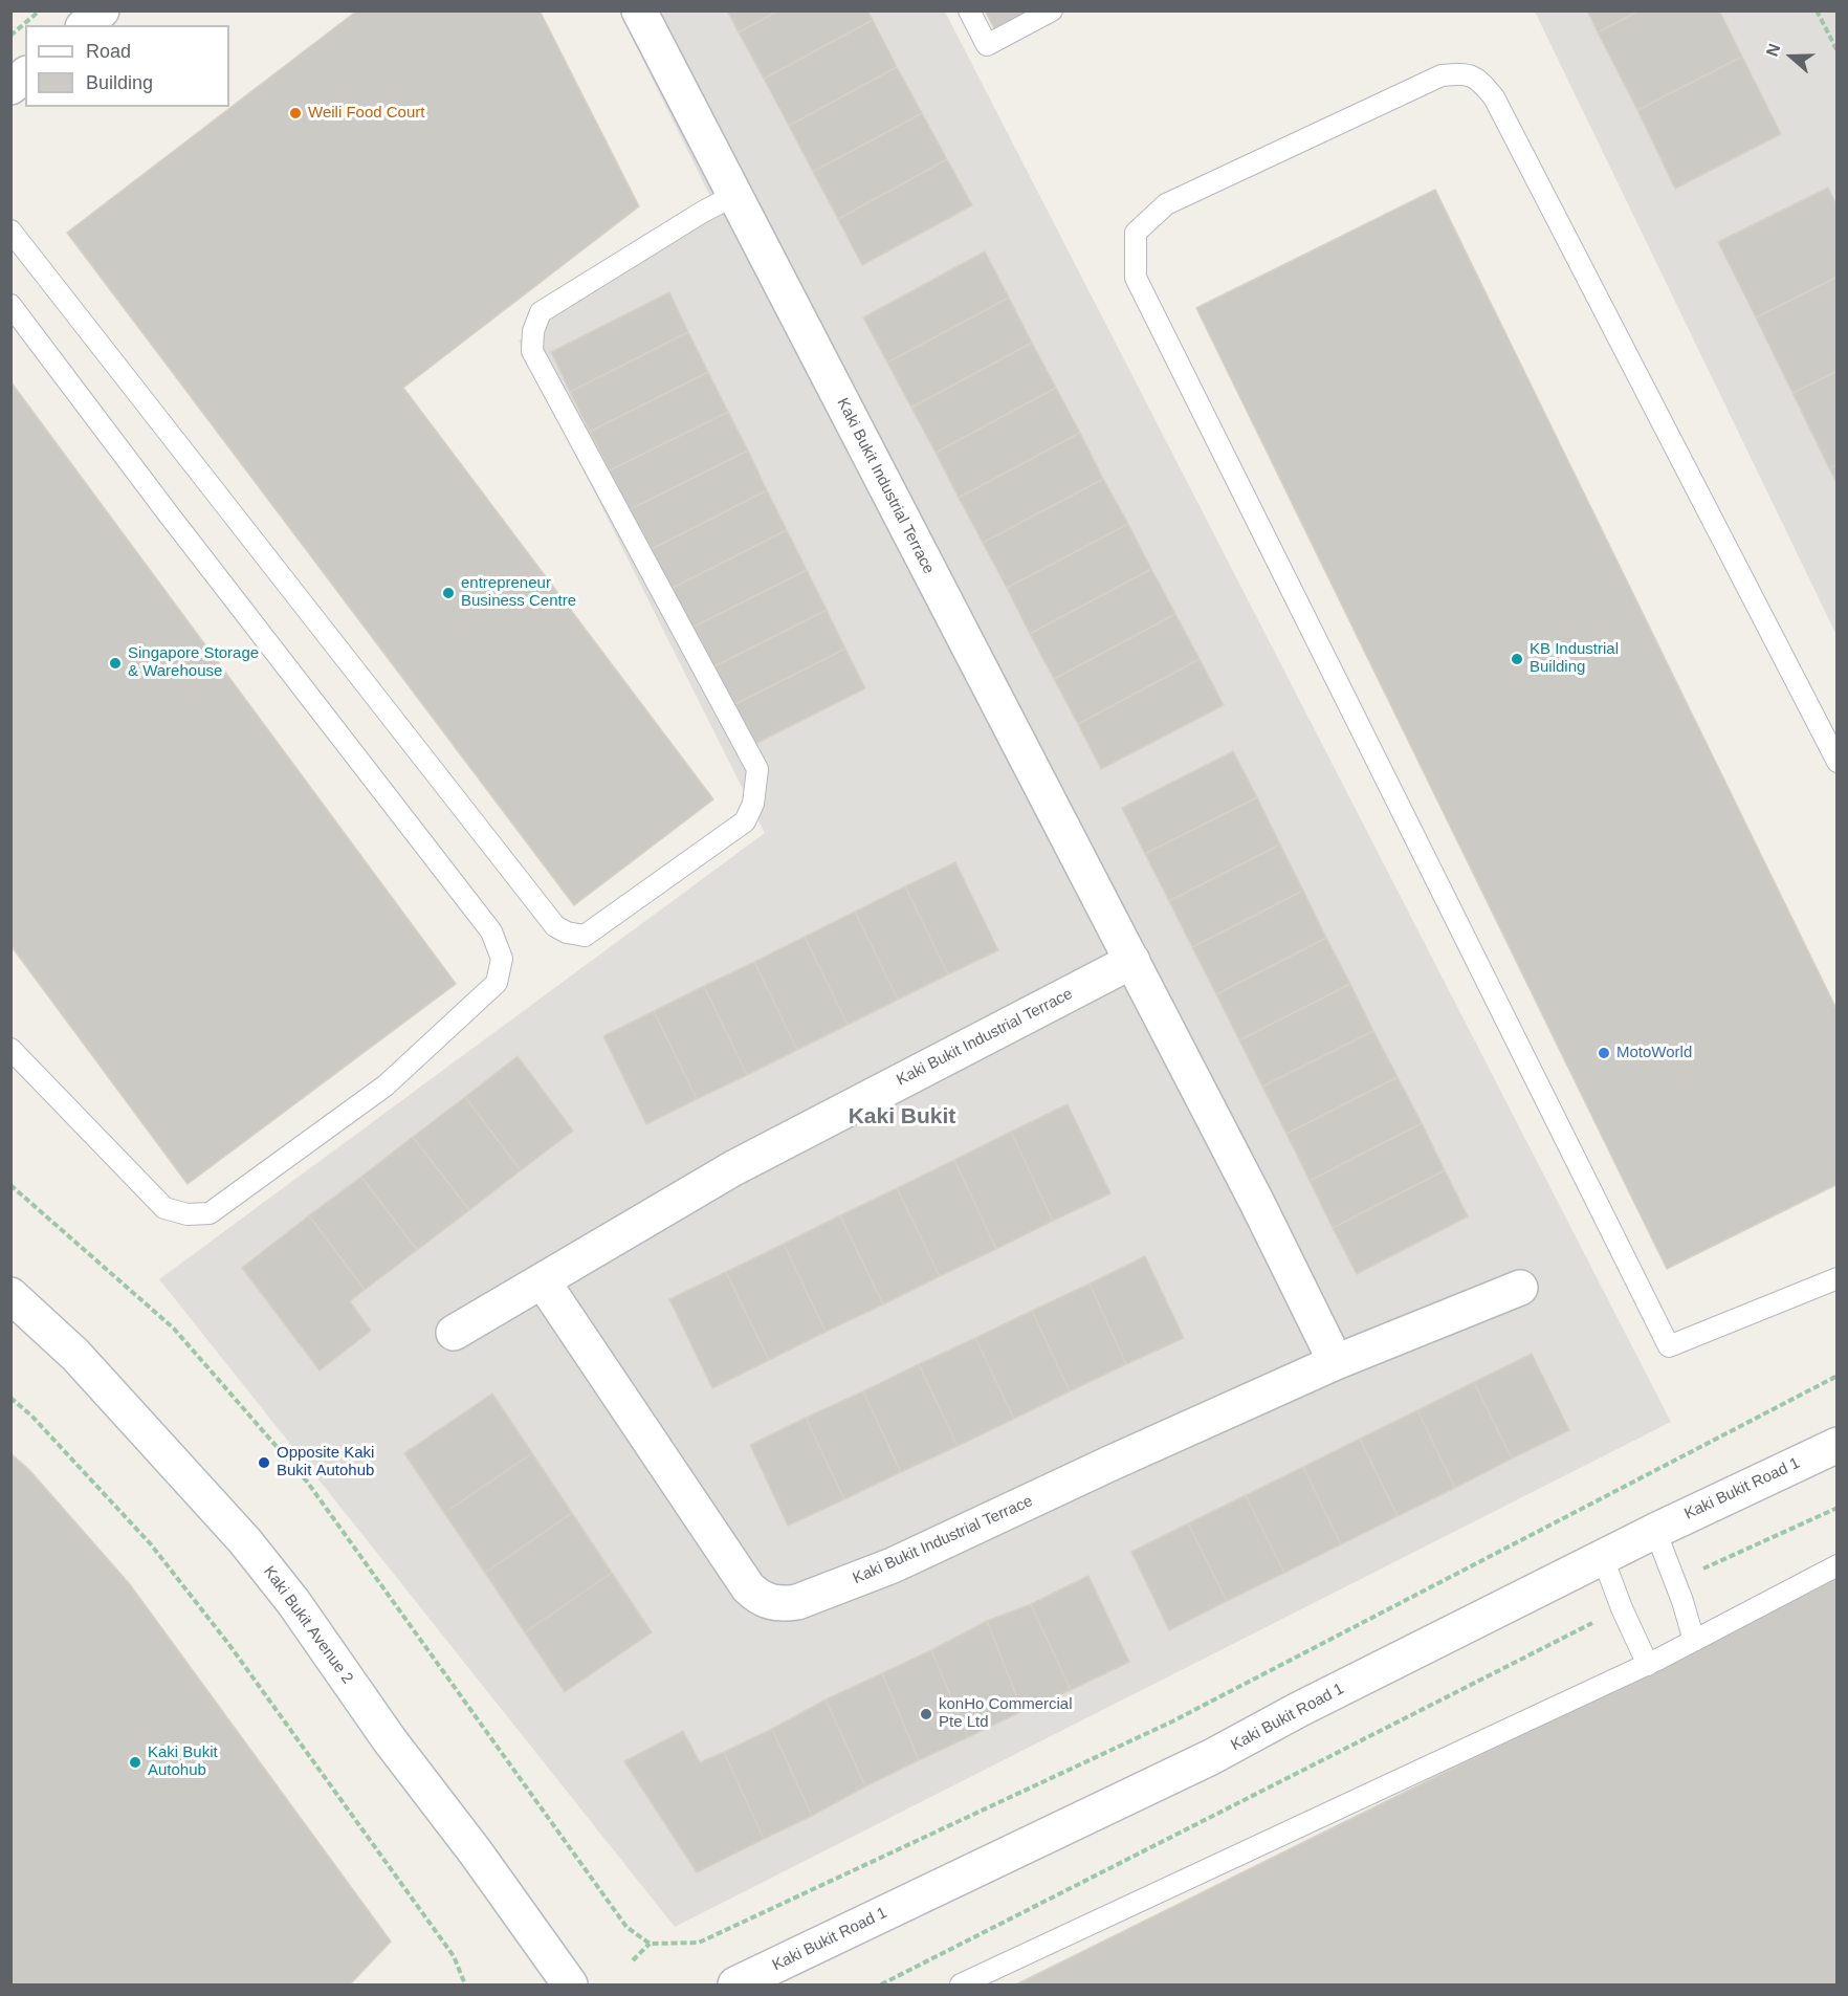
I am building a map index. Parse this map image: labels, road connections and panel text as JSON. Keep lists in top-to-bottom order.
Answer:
{
  "streets": {
    "street": ["Kaki Bukit Industrial Terrace", "Kaki Bukit Road 1", "Kaki Bukit Avenue 2"]
  },
  "districts": ["Kaki Bukit"],
  "places": [
    "Weili Food Court",
    "entrepreneur Business Centre",
    "KB Industrial Building",
    "Singapore Storage & Warehouse",
    "MotoWorld",
    "Opposite Kaki Bukit Autohub",
    "konHo Commercial Pte Ltd",
    "Kaki Bukit Autohub"
  ],
  "legend": ["Road", "Building"],
  "north": "left"
}
